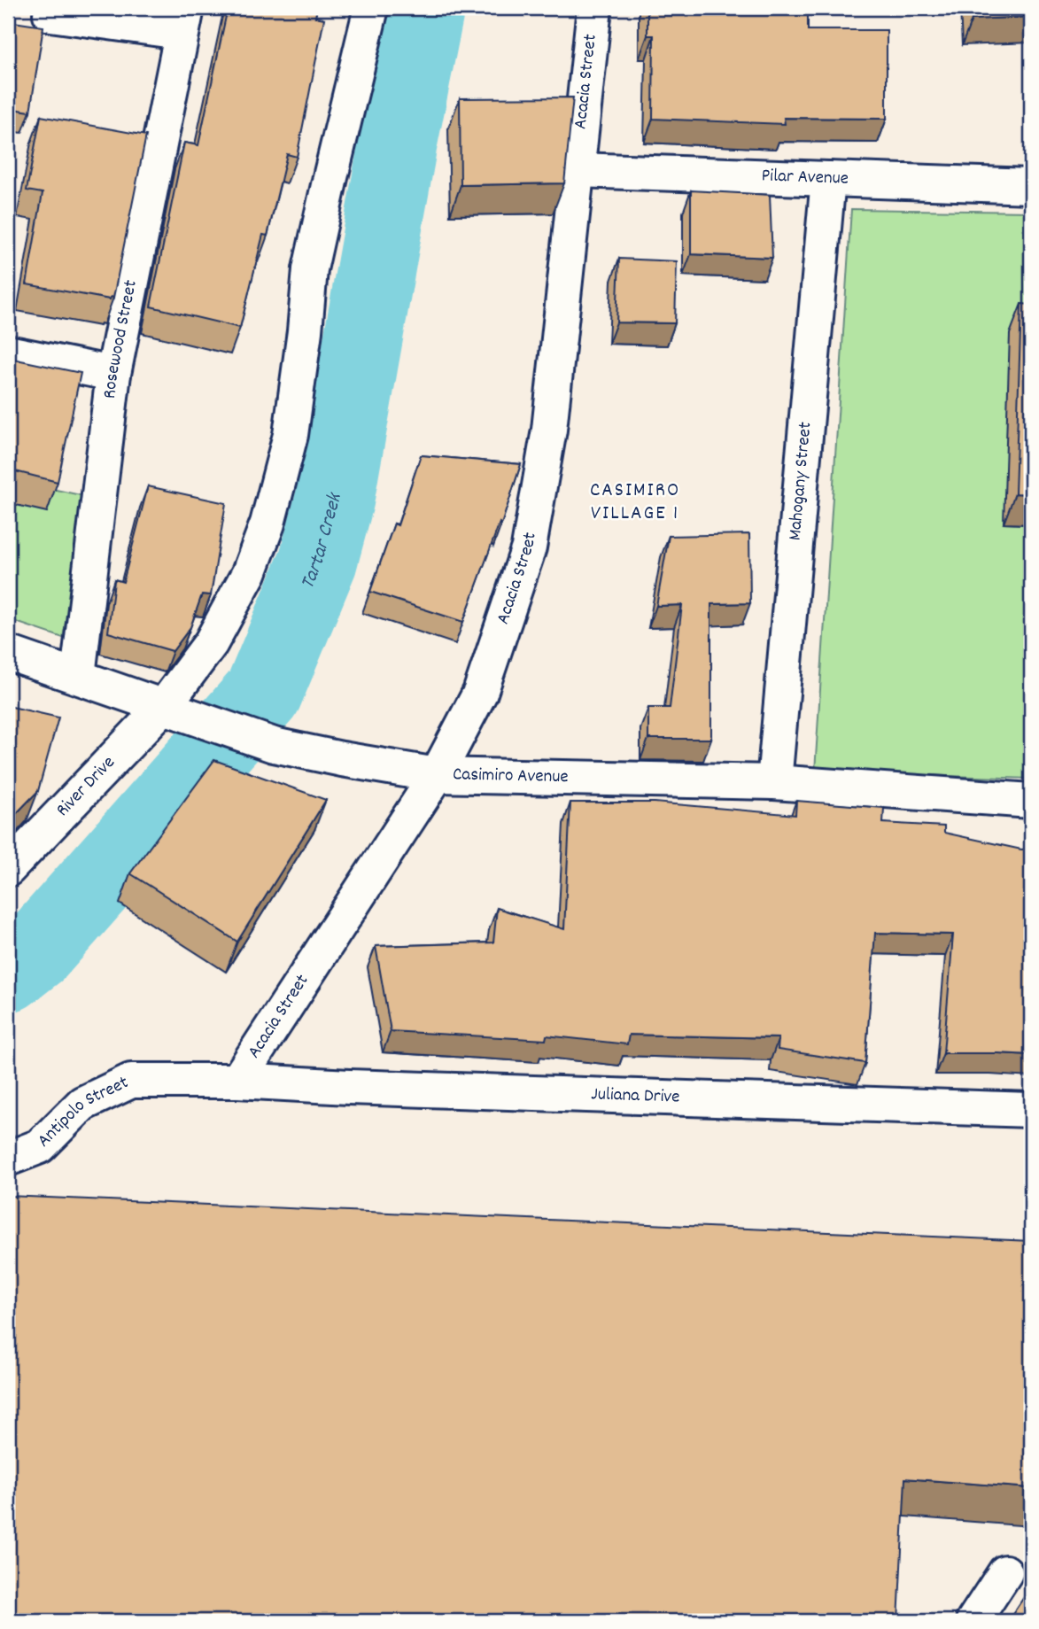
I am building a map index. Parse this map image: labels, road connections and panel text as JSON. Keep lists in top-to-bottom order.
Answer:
{
  "streets": {
    "street": [
      "Acacia Street",
      "Pilar Avenue",
      "Rosewood Street",
      "Mahogany Street",
      "Casimiro Avenue",
      "River Drive",
      "Juliana Drive",
      "Antipolo Street"
    ]
  },
  "crossings": [
    ["Acacia Street", "Pilar Avenue"],
    ["Acacia Street", "Casimiro Avenue"],
    ["Acacia Street", "Juliana Drive"],
    ["Acacia Street", "Antipolo Street"],
    ["Pilar Avenue", "Mahogany Street"],
    ["Rosewood Street", "Casimiro Avenue"],
    ["Mahogany Street", "Casimiro Avenue"],
    ["Casimiro Avenue", "River Drive"],
    ["Juliana Drive", "Antipolo Street"]
  ],
  "districts": ["CASIMIRO VILLAGE 1"],
  "water": ["Tartar Creek"]
}
